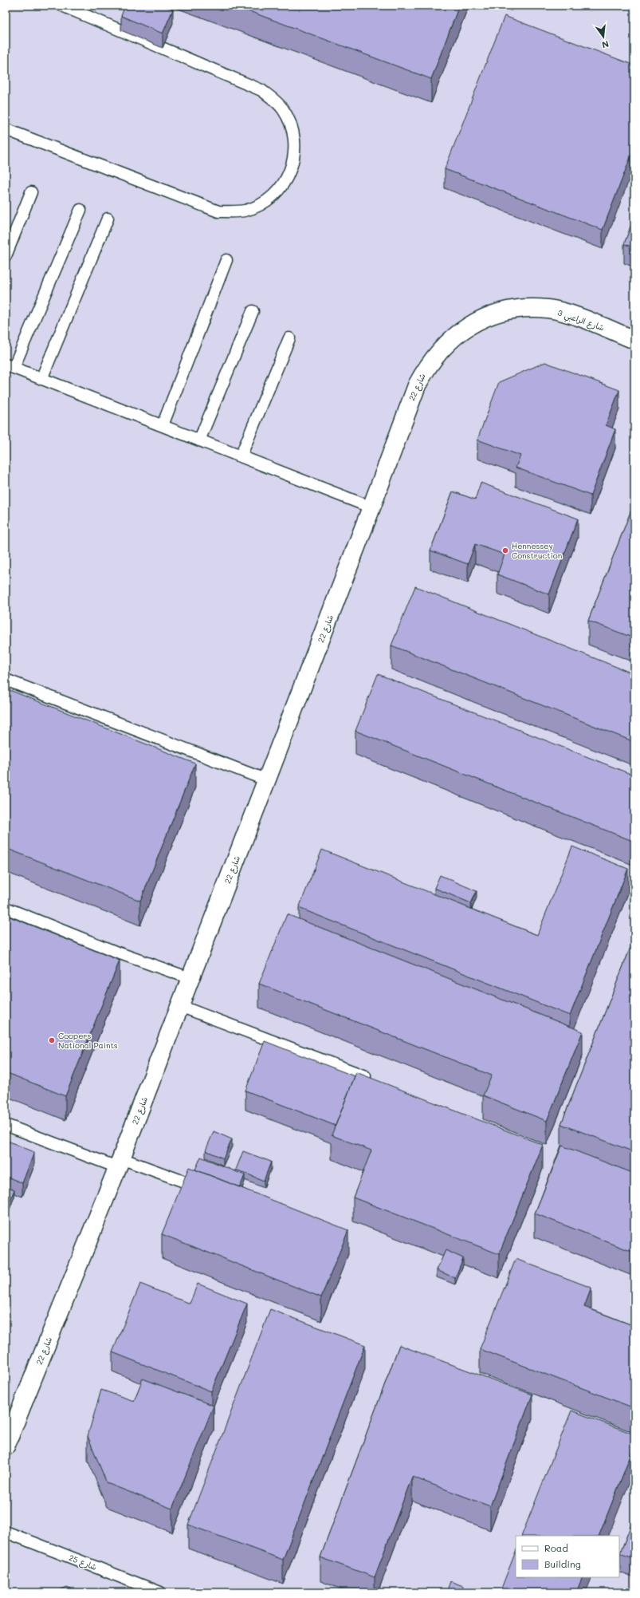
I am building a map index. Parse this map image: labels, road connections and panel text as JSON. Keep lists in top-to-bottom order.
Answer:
{
  "streets": {
    "street": ["شارع الراعبي 3", "شارع 22"],
    "lane": ["شارع 25"]
  },
  "crossings": [
    ["شارع الراعبي 3", "شارع 22"]
  ],
  "places": ["Hennessey Construction", "Coopers National Paints"],
  "legend": ["Road", "Building"],
  "north": "bottom"
}
